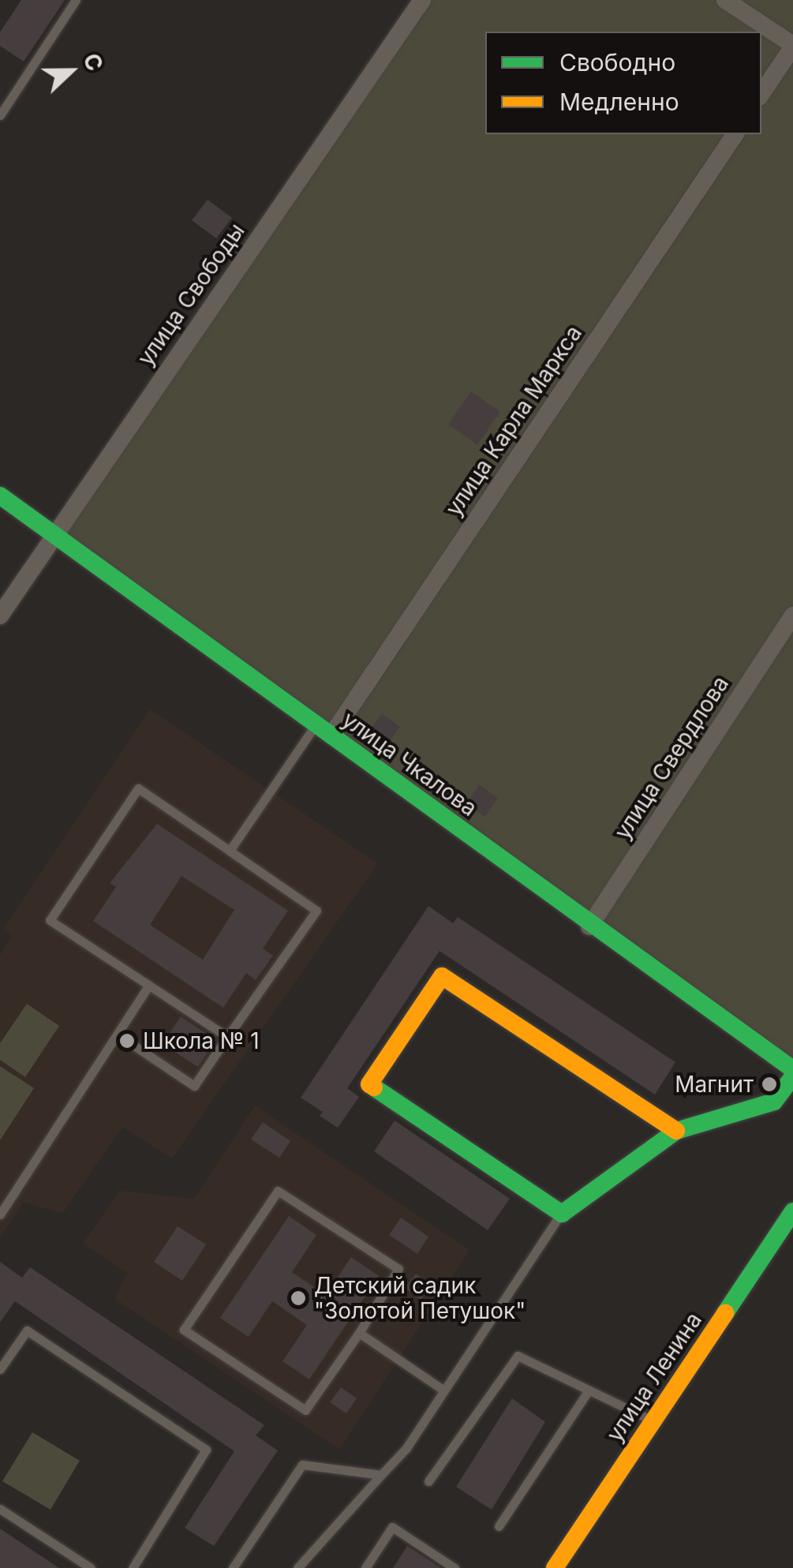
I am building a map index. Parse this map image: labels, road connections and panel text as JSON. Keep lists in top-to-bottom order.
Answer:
{
  "streets": {
    "street": [
      "улица Свободы",
      "улица Карла Маркса",
      "улица Свердлова",
      "улица Чкалова",
      "улица Ленина"
    ]
  },
  "crossings": [
    ["улица Свободы", "улица Чкалова"],
    ["улица Карла Маркса", "улица Чкалова"],
    ["улица Свердлова", "улица Чкалова"]
  ],
  "places": ["Школа № 1", "Магнит", "Детский садик \"Золотой Петушок\""],
  "legend": ["Свободно", "Медленно"],
  "north": "right"
}
